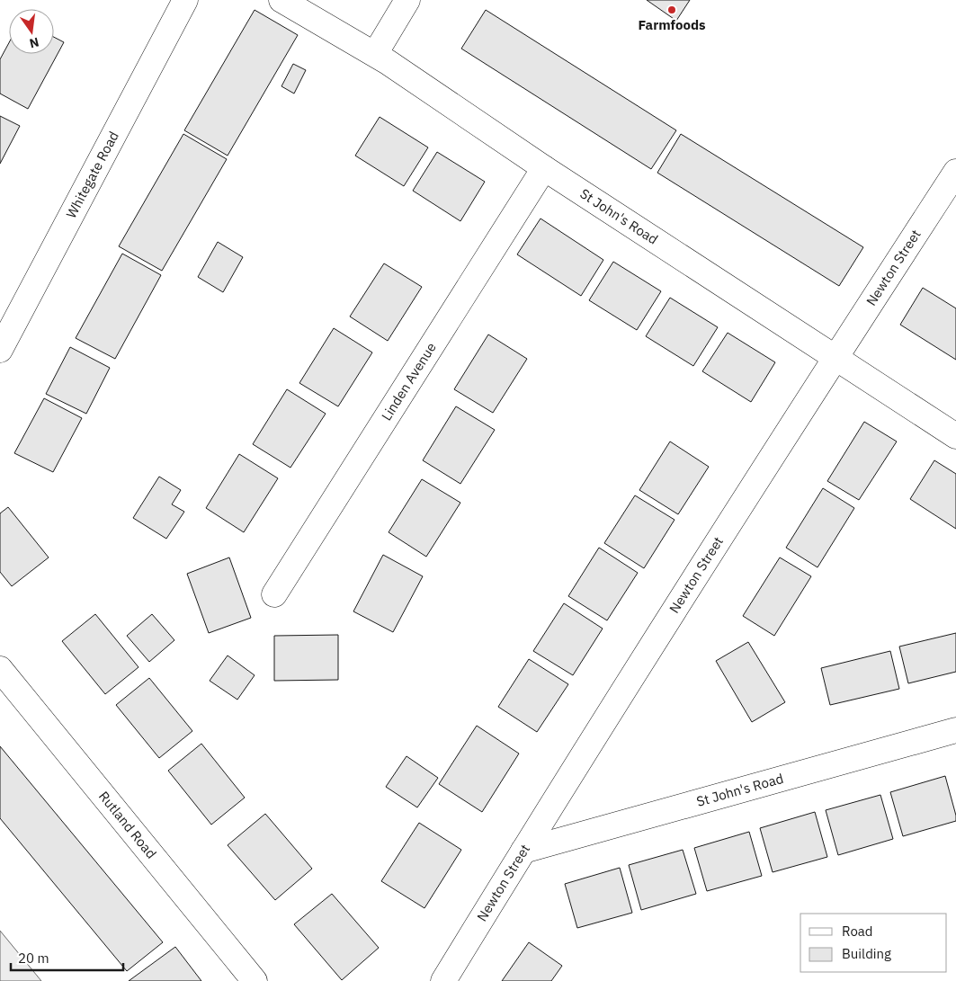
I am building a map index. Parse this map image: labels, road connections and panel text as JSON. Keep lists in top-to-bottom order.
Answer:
{
  "streets": {
    "street": [
      "Whitegate Road",
      "St John's Road",
      "Newton Street",
      "Linden Avenue",
      "Rutland Road"
    ]
  },
  "crossings": [
    ["St John's Road", "Newton Street"],
    ["St John's Road", "Linden Avenue"]
  ],
  "places": ["Farmfoods"],
  "legend": ["Road", "Building"],
  "scale_bar": "20 m",
  "north": "bottom"
}
